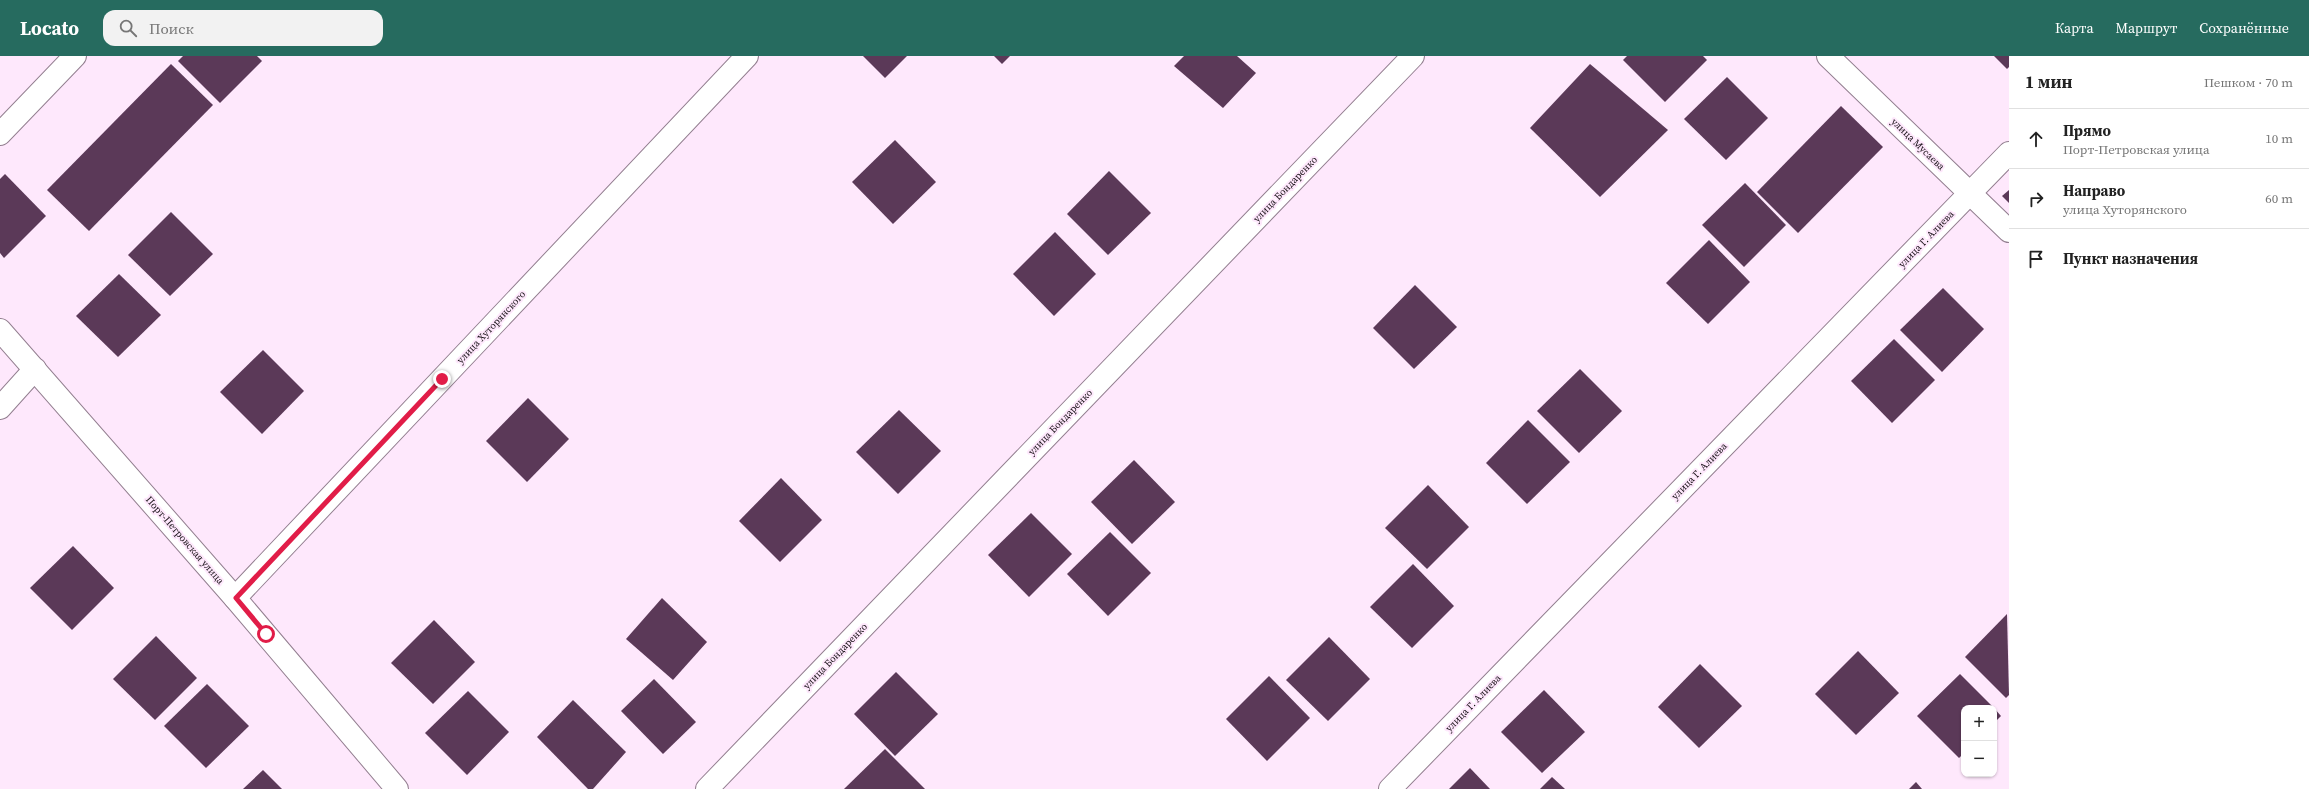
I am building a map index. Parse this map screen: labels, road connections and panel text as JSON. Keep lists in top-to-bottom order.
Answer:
{
  "streets": {
    "street": [
      "улица Мусаева",
      "улица Бондаренко",
      "улица Г. Алиева",
      "улица Хуторянского",
      "Порт-Петровская улица"
    ]
  },
  "crossings": [
    ["улица Мусаева", "улица Г. Алиева"],
    ["улица Хуторянского", "Порт-Петровская улица"]
  ],
  "page": {
    "header": "Locato",
    "search": "Поиск",
    "nav": ["Карта", "Маршрут", "Сохранённые"],
    "heading": ["1 мин", "Пешком · 70 m"],
    "list": [
      ["Прямо", "Порт-Петровская улица", "10 m"],
      ["Направо", "улица Хуторянского", "60 m"],
      "Пункт назначения"
    ],
    "map_buttons": ["+", "−"]
  }
}
